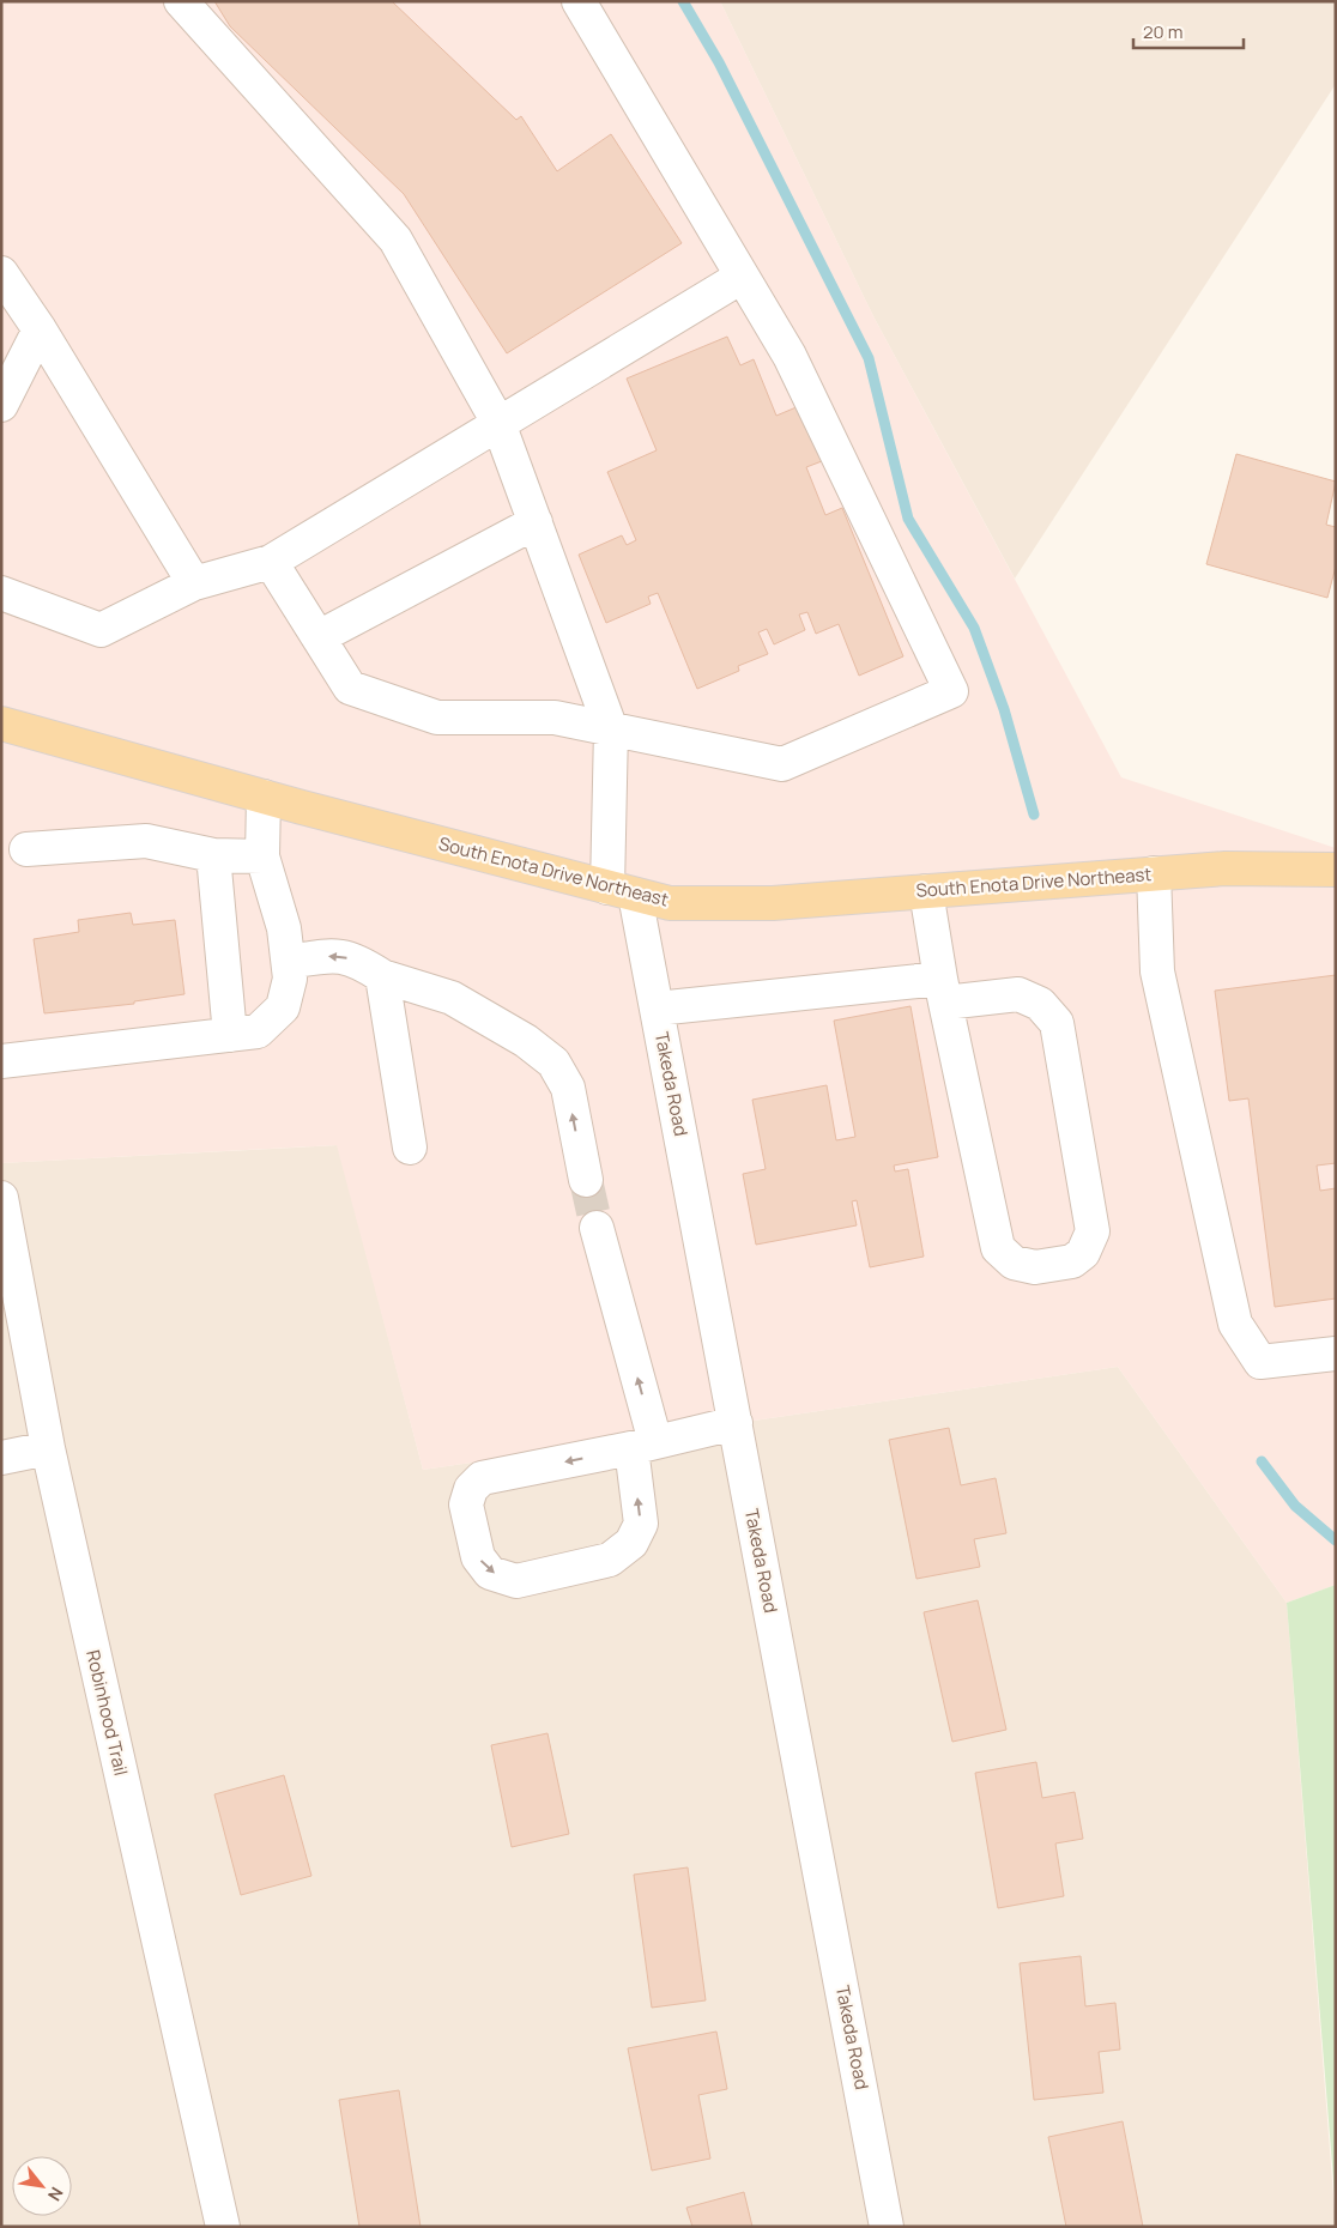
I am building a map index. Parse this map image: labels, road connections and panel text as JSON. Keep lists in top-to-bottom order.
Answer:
{
  "streets": {
    "main road": ["South Enota Drive Northeast"],
    "street": ["Takeda Road", "Robinhood Trail"]
  },
  "crossings": [
    ["South Enota Drive Northeast", "Takeda Road"]
  ],
  "scale_bar": "20 m",
  "north": "bottom right"
}
